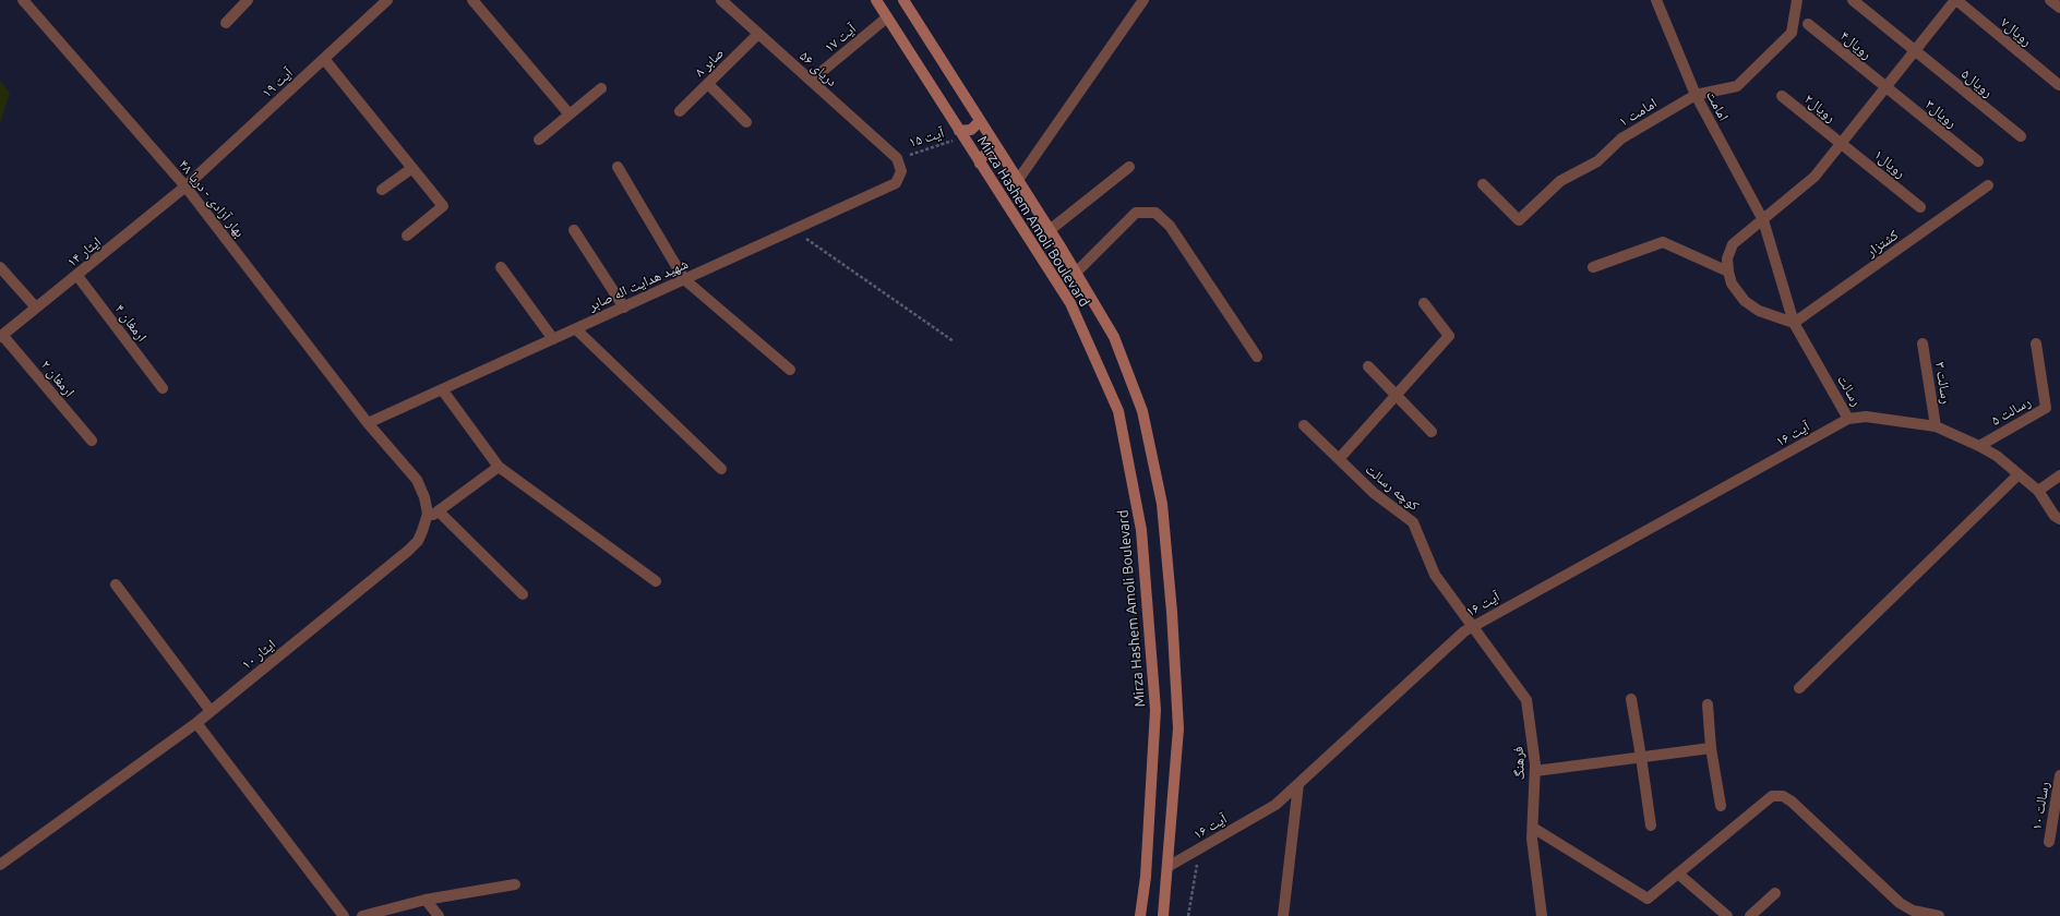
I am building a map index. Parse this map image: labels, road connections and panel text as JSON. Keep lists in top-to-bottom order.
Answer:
{
  "streets": {
    "main road": ["Mirza Hashem Amoli Boulevard"],
    "street": [
      "رویال۷",
      "آیت ۱۷",
      "رویال۴",
      "صابر ۸",
      "دریای ۵۶",
      "آیت ۱۹",
      "رویال۵",
      "امامت",
      "رویال۲",
      "امامت ۱",
      "رویال۳",
      "رویال۱",
      "بهار آزادی - دریا ۴۸",
      "کشتزار",
      "ایثار ۱۴",
      "شهید هدایت اله صابر",
      "ارمغان ۴",
      "ارمغان ۲",
      "رسالت ۳",
      "رسالت",
      "رسالت ۵",
      "آیت ۱۶",
      "کوچه رسالت",
      "ایثار ۱۰",
      "فرهنگ",
      "رسالت ۱۰"
    ],
    "path": ["آیت ۱۵"]
  },
  "crossings": [
    ["آیت ۱۷", "دریای ۵۶"],
    ["آیت ۱۷", "Mirza Hashem Amoli Boulevard"],
    ["رویال۴", "رویال۳"],
    ["صابر ۸", "دریای ۵۶"],
    ["دریای ۵۶", "آیت ۱۵"],
    ["دریای ۵۶", "شهید هدایت اله صابر"],
    ["آیت ۱۹", "بهار آزادی - دریا ۴۸"],
    ["آیت ۱۹", "ایثار ۱۴"],
    ["امامت", "امامت ۱"],
    ["امامت", "کشتزار"],
    ["امامت", "رسالت"],
    ["رویال۲", "رویال۱"],
    ["آیت ۱۵", "Mirza Hashem Amoli Boulevard"],
    ["آیت ۱۵", "شهید هدایت اله صابر"],
    ["بهار آزادی - دریا ۴۸", "ایثار ۱۴"],
    ["بهار آزادی - دریا ۴۸", "شهید هدایت اله صابر"],
    ["بهار آزادی - دریا ۴۸", "ایثار ۱۰"],
    ["Mirza Hashem Amoli Boulevard", "آیت ۱۶"],
    ["کشتزار", "رسالت"],
    ["ایثار ۱۴", "ارمغان ۴"],
    ["ایثار ۱۴", "ارمغان ۲"],
    ["شهید هدایت اله صابر", "ایثار ۱۰"],
    ["رسالت ۳", "رسالت"],
    ["رسالت", "رسالت ۵"],
    ["رسالت", "آیت ۱۶"],
    ["آیت ۱۶", "کوچه رسالت"],
    ["آیت ۱۶", "فرهنگ"],
    ["کوچه رسالت", "فرهنگ"]
  ]
}
